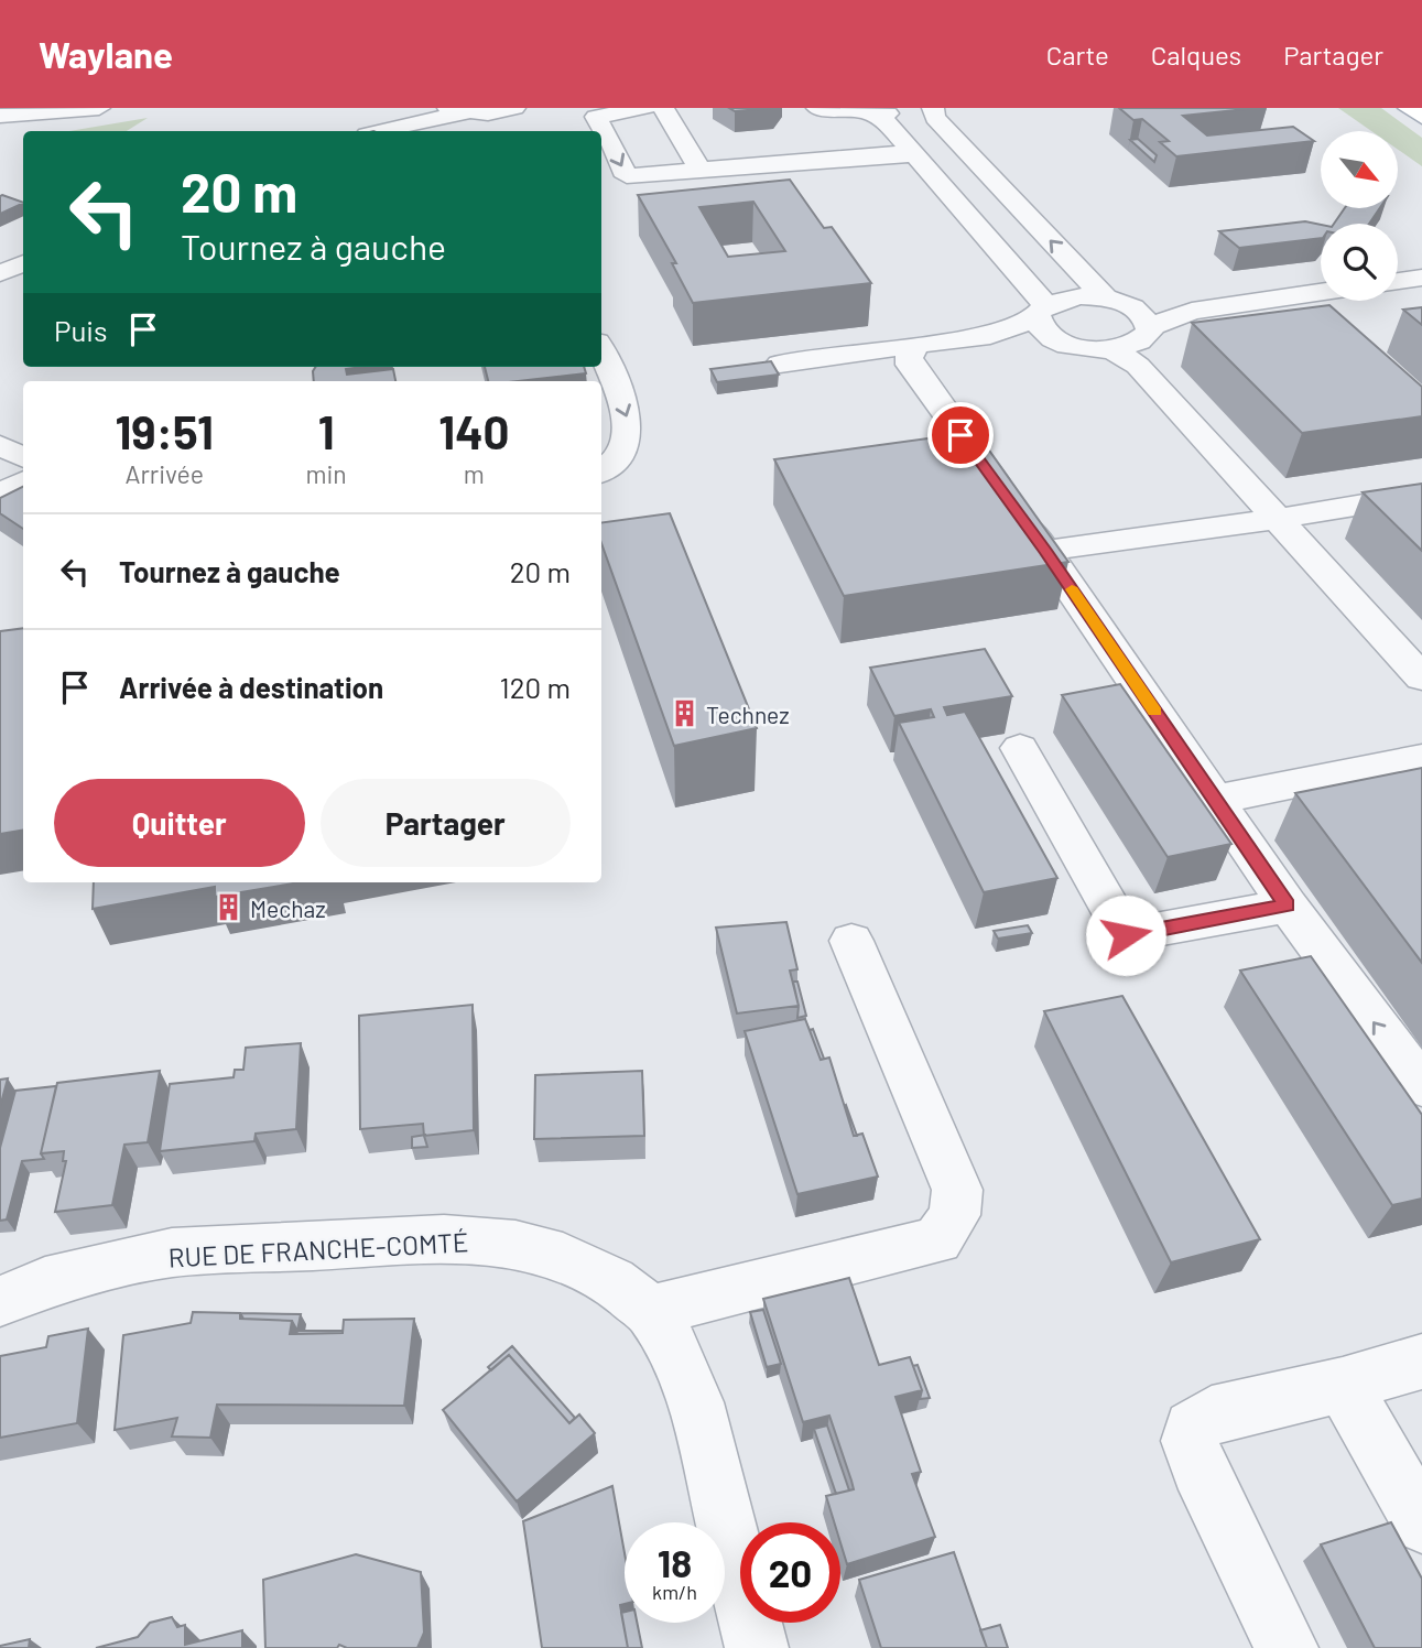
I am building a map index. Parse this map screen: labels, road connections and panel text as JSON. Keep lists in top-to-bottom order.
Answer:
{
  "streets": {
    "street": ["RUE DE FRANCHE-COMTÉ"]
  },
  "places": {
    "building": ["Technez", "Mechaz"]
  },
  "north": "bottom right",
  "page": {
    "header": "Waylane",
    "nav": ["Carte", "Calques", "Partager"],
    "turn": ["20 m", "Tournez à gauche"],
    "then": "Puis",
    "eta": [
      "19:51",
      "Arrivée",
      "1",
      "min",
      "140",
      "m"
    ],
    "list": [
      {
        "name": "Tournez à gauche",
        "value": "20 m"
      },
      {
        "name": "Arrivée à destination",
        "value": "120 m"
      }
    ],
    "buttons": ["Quitter", "Partager"],
    "speed": "18 km/h",
    "limit": "20"
  }
}
